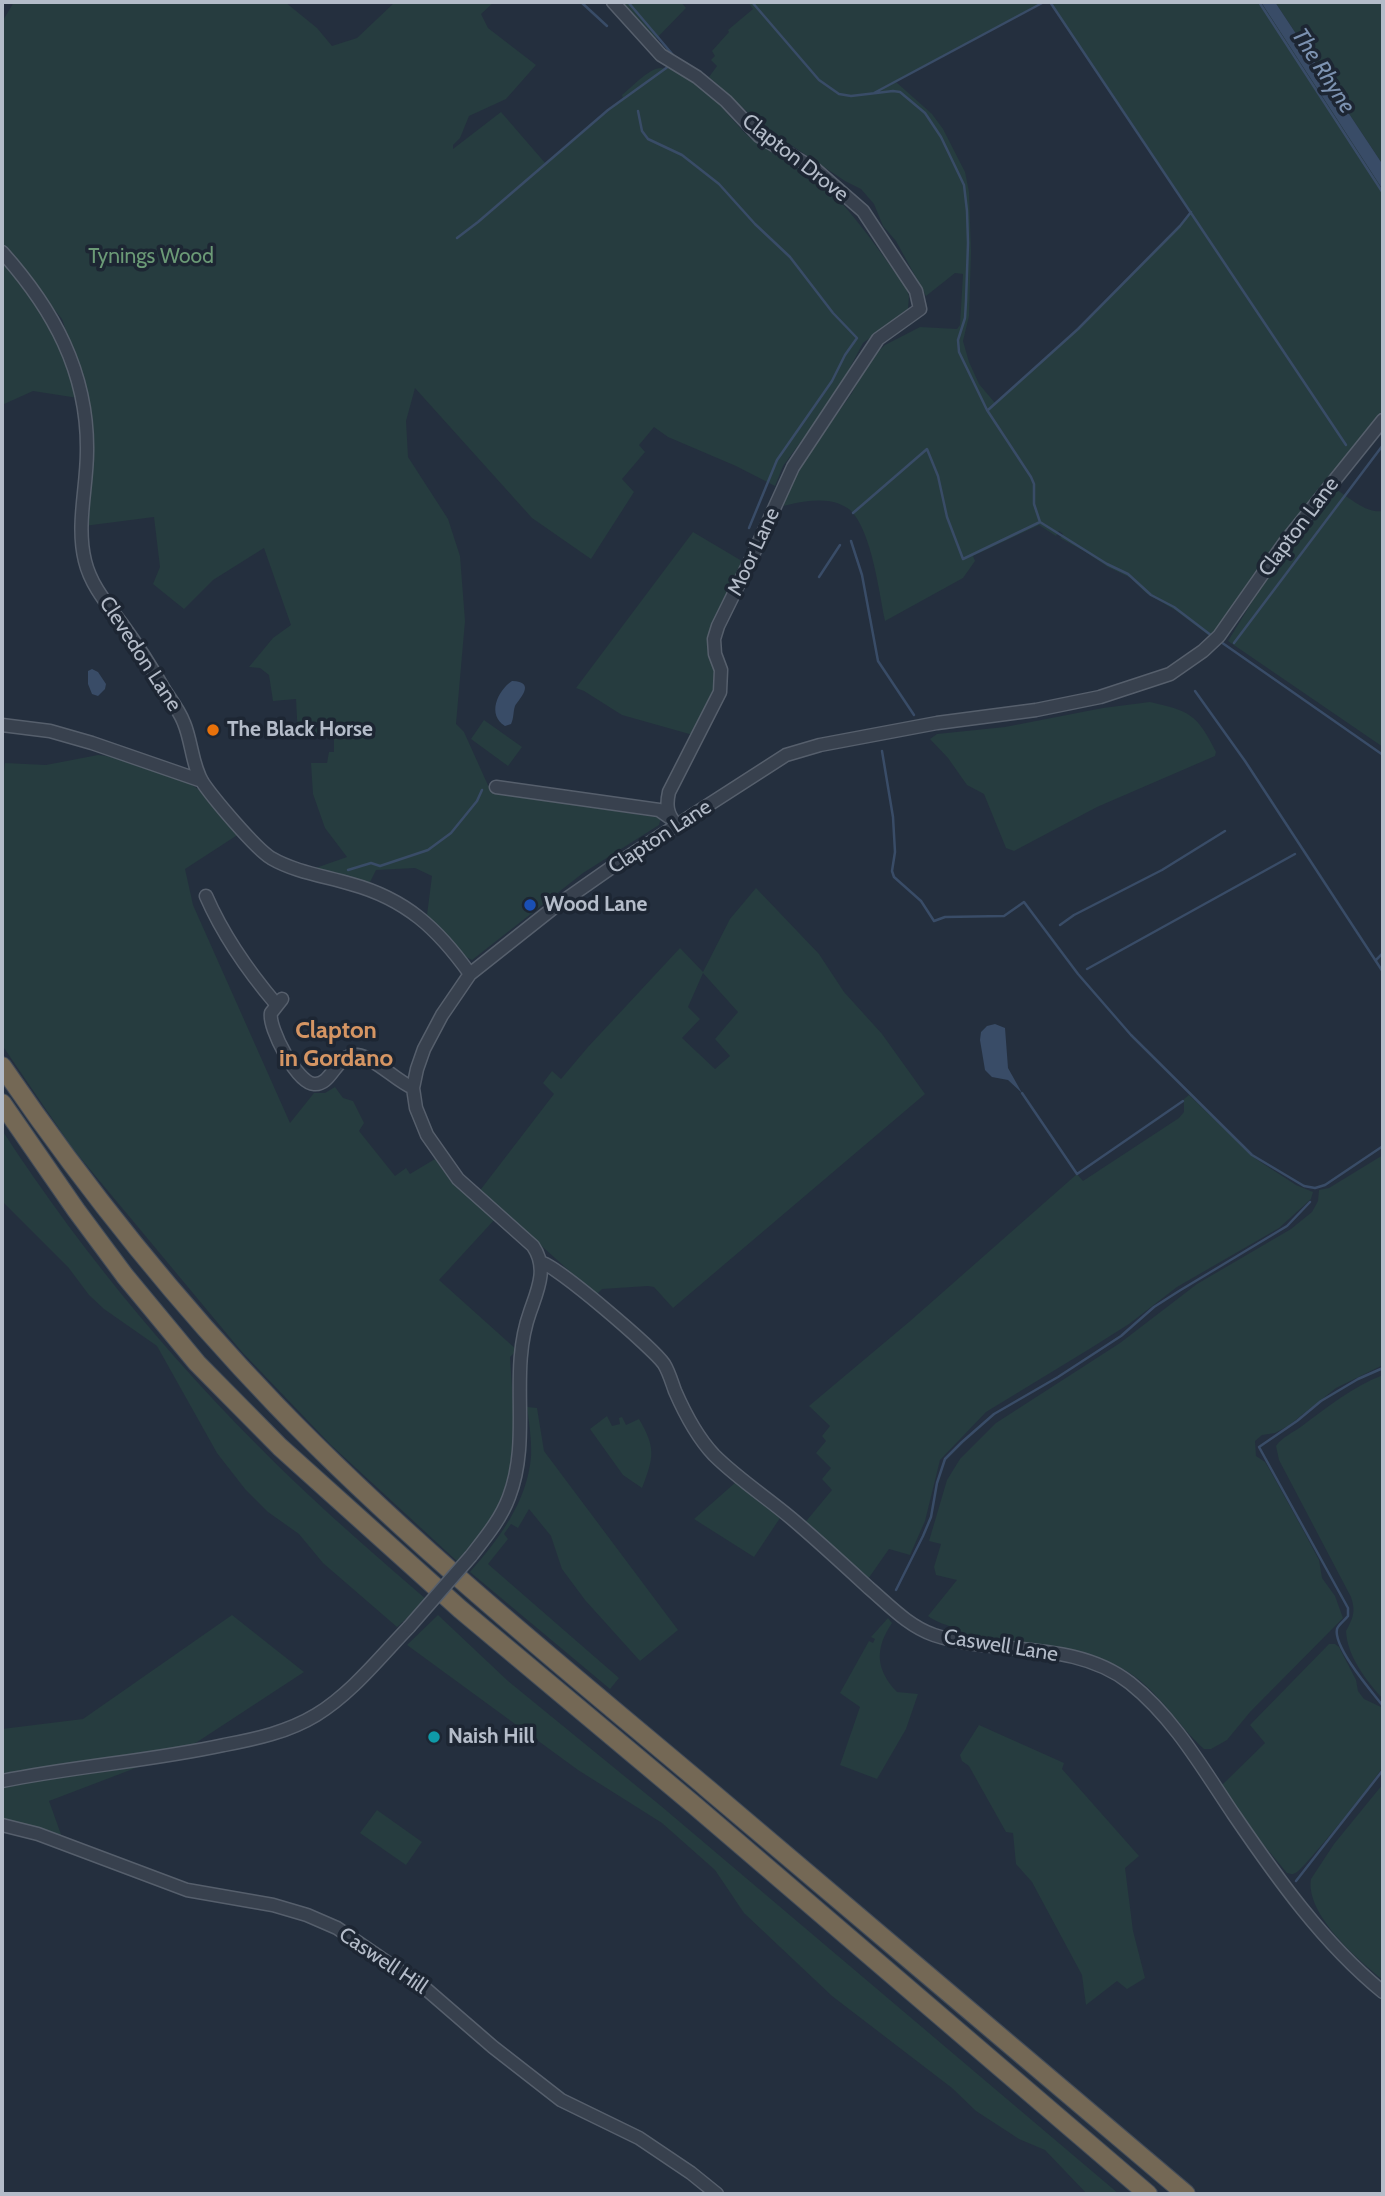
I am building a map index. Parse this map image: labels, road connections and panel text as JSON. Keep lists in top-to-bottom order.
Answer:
{
  "streets": {
    "street": [
      "Clapton Drove",
      "Clapton Lane",
      "Moor Lane",
      "Clevedon Lane",
      "Caswell Lane",
      "Caswell Hill"
    ]
  },
  "crossings": [
    ["Clapton Drove", "Moor Lane"],
    ["Clapton Lane", "Moor Lane"],
    ["Clapton Lane", "Clevedon Lane"],
    ["Clapton Lane", "Caswell Lane"]
  ],
  "districts": ["Clapton in Gordano"],
  "water": ["The Rhyne"],
  "parks": ["Tynings Wood"],
  "places": ["The Black Horse", "Wood Lane", "Naish Hill"]
}
